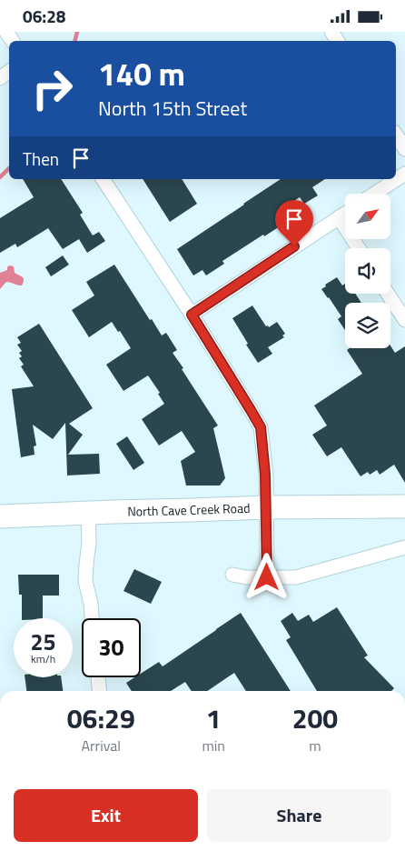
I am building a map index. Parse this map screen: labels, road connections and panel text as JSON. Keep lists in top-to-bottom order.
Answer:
{
  "streets": {
    "main road": ["North Cave Creek Road"]
  },
  "north": "top right",
  "page": {
    "status": "06:28",
    "turn": ["140 m", "North 15th Street"],
    "then": "Then",
    "speed": "25 km/h",
    "limit": "30",
    "eta": [
      "06:29",
      "Arrival",
      "1",
      "min",
      "200",
      "m"
    ],
    "buttons": ["Exit", "Share"]
  }
}
